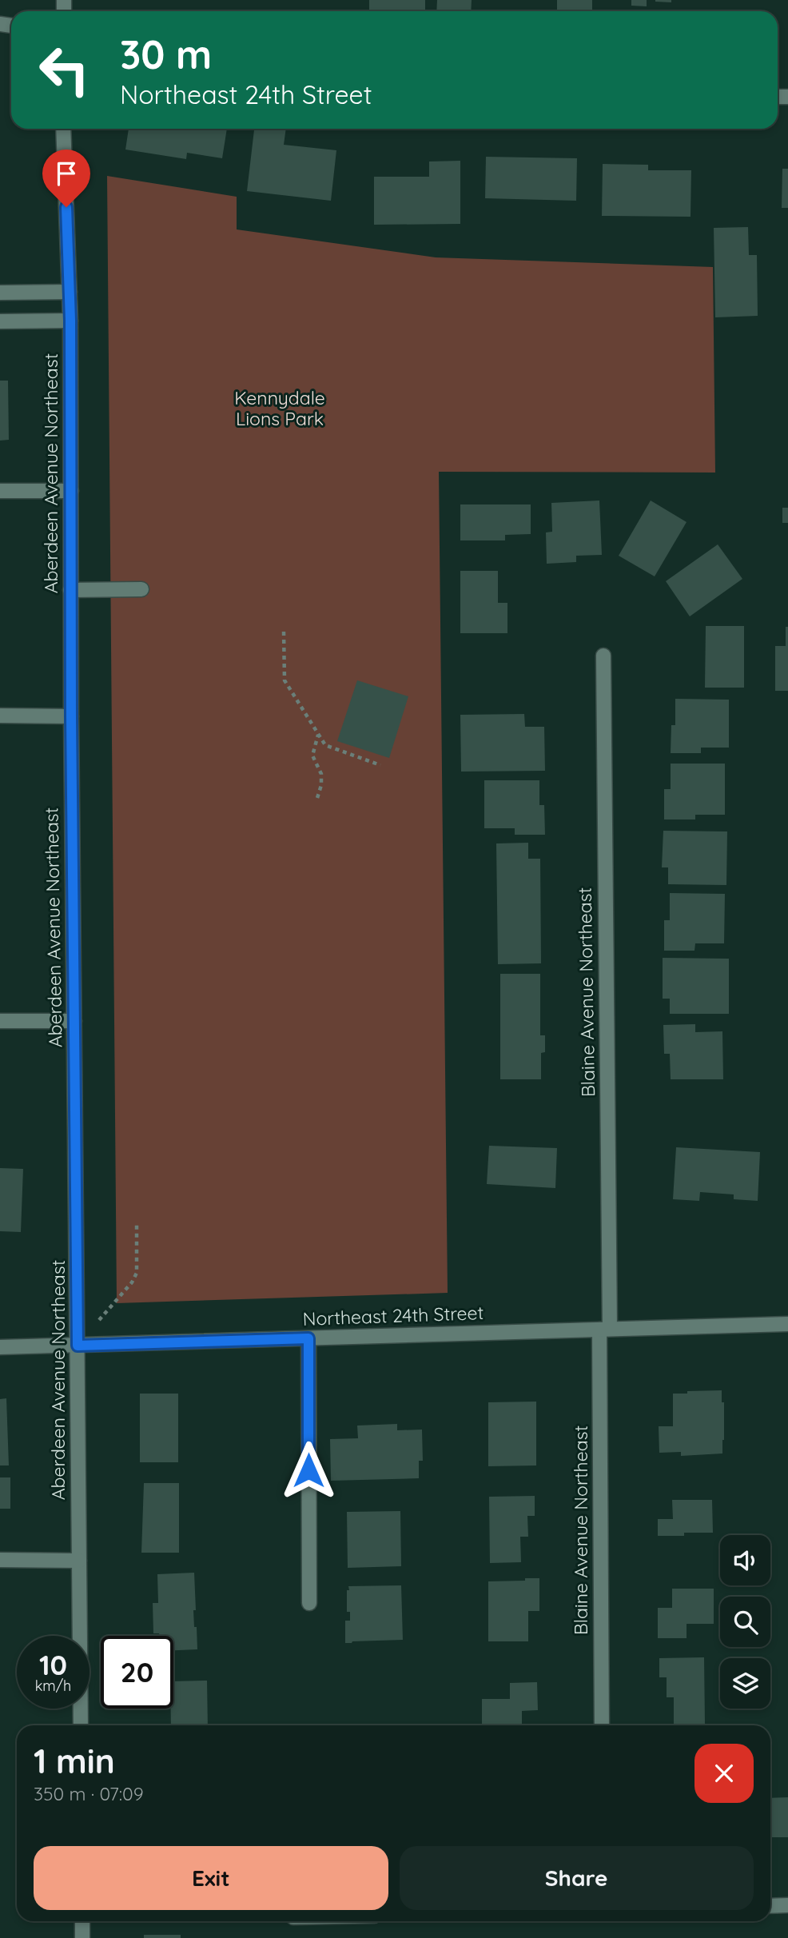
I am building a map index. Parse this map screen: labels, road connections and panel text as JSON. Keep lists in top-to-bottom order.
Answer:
{
  "streets": {
    "street": ["Aberdeen Avenue Northeast", "Blaine Avenue Northeast", "Northeast 24th Street"]
  },
  "crossings": [
    ["Aberdeen Avenue Northeast", "Northeast 24th Street"],
    ["Blaine Avenue Northeast", "Northeast 24th Street"]
  ],
  "parks": ["Kennydale Lions Park"],
  "page": {
    "turn": ["30 m", "Northeast 24th Street"],
    "speed": "10 km/h",
    "limit": "20",
    "heading": ["1 min", "350 m · 07:09"],
    "buttons": ["Exit", "Share"]
  }
}
